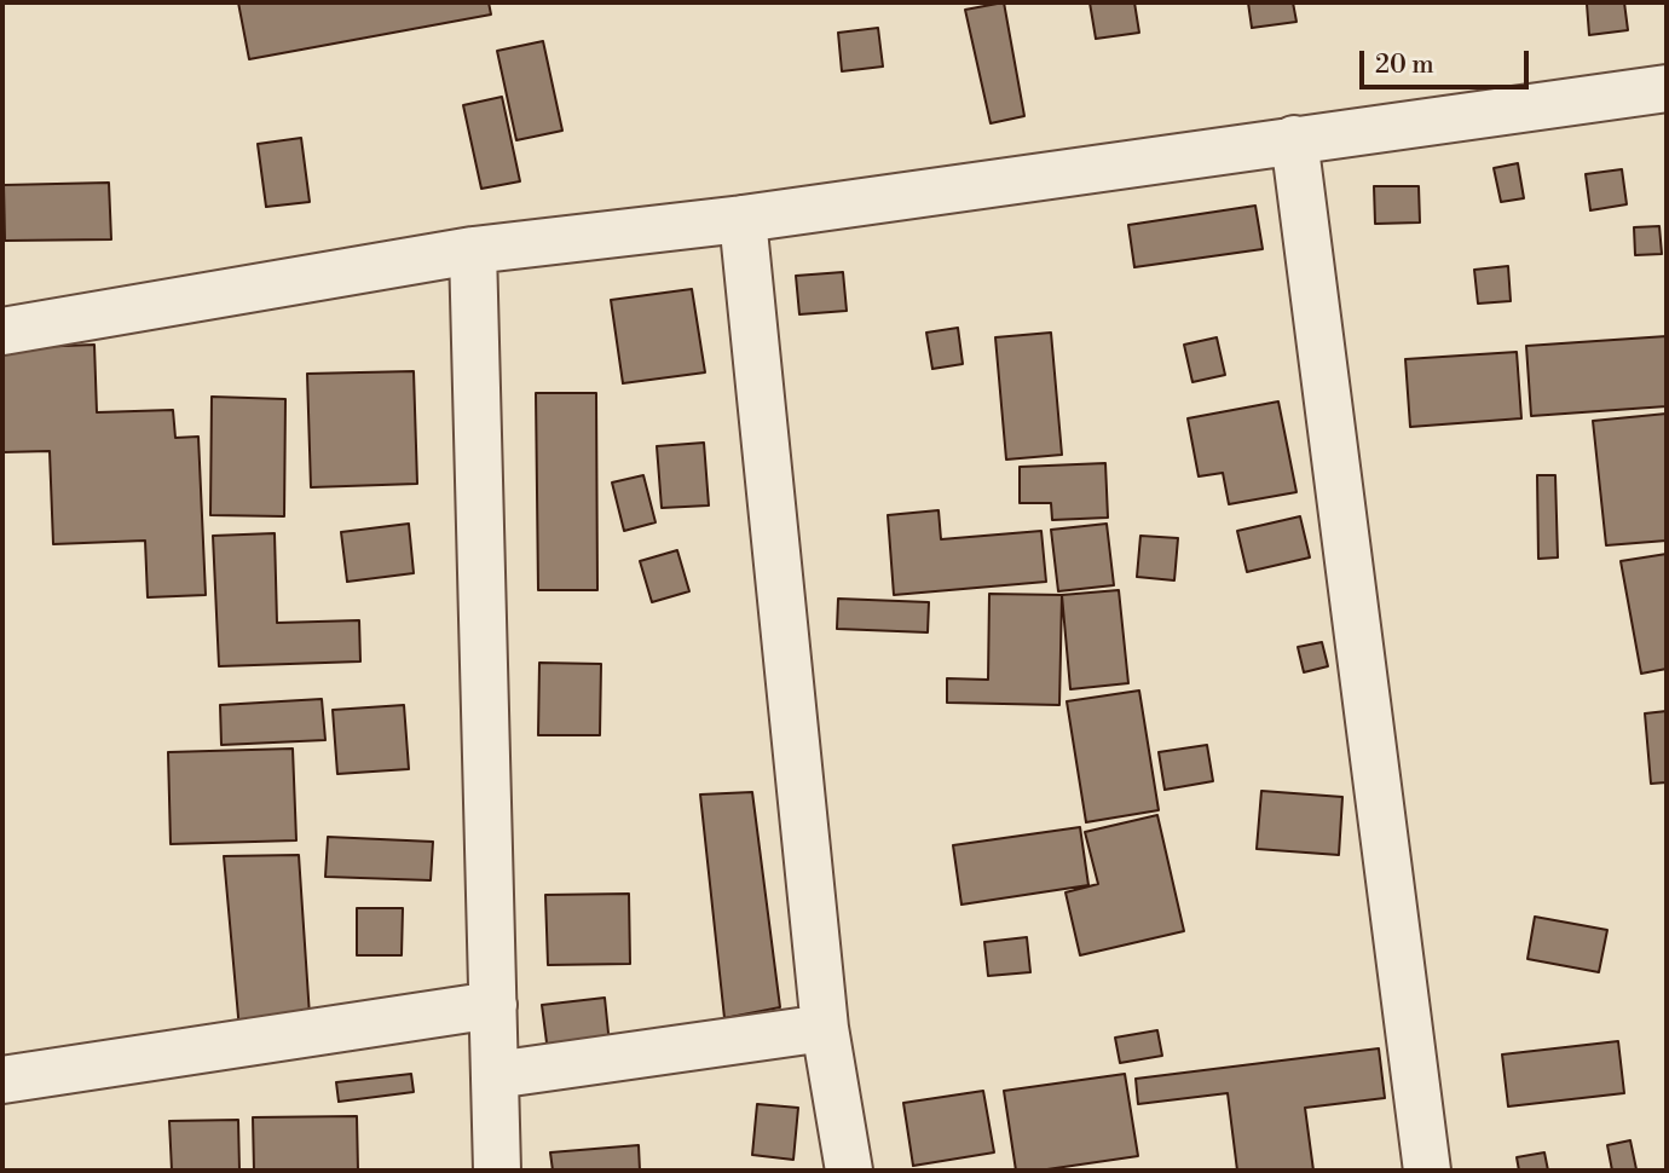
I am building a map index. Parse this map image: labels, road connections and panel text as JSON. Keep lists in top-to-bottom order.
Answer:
{
  "scale_bar": "20 m"
}
